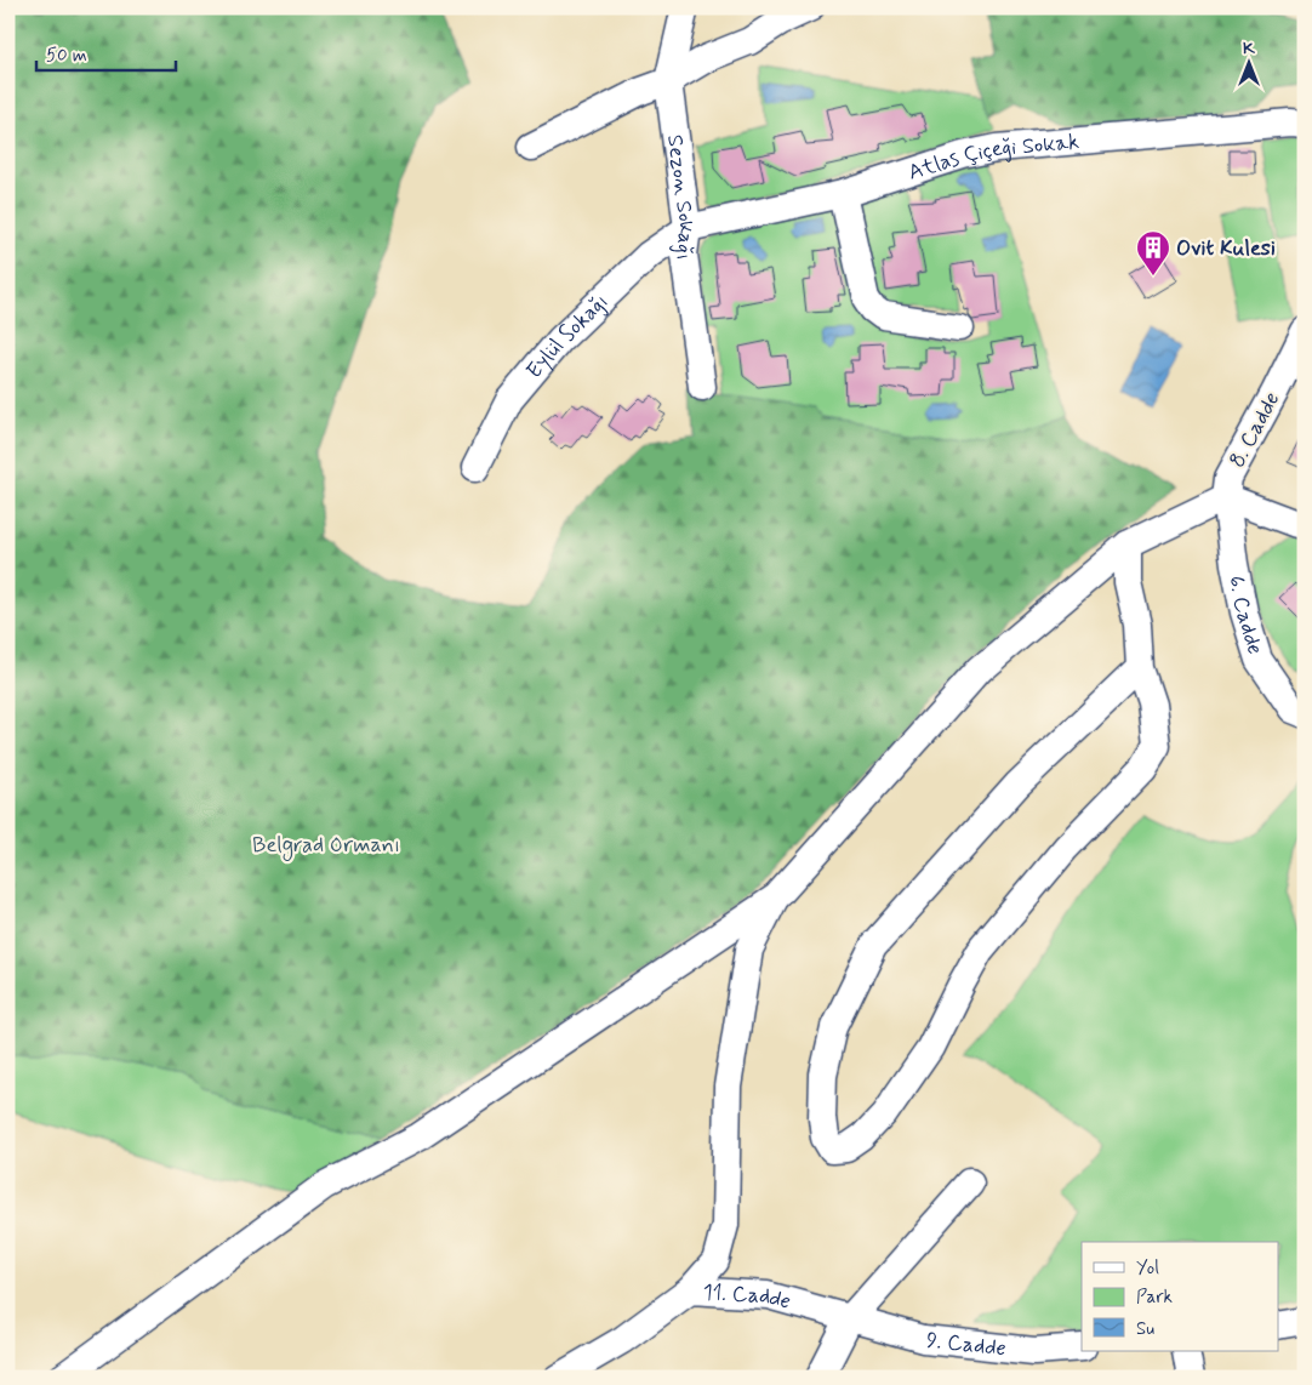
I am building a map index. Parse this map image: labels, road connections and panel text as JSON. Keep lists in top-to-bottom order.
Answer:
{
  "streets": {
    "street": [
      "Atlas Çiçeği Sokak",
      "Sezon Sokağı",
      "Eylül Sokağı",
      "8. Cadde",
      "6. Cadde",
      "11. Cadde",
      "9. Cadde"
    ]
  },
  "crossings": [
    ["Atlas Çiçeği Sokak", "Sezon Sokağı"],
    ["Atlas Çiçeği Sokak", "Eylül Sokağı"],
    ["Sezon Sokağı", "Eylül Sokağı"],
    ["8. Cadde", "6. Cadde"],
    ["11. Cadde", "9. Cadde"]
  ],
  "parks": ["Belgrad Ormanı"],
  "places": {
    "building": ["Ovit Kulesi"]
  },
  "legend": ["Yol", "Park", "Su"],
  "scale_bar": "50 m",
  "north": "top"
}
